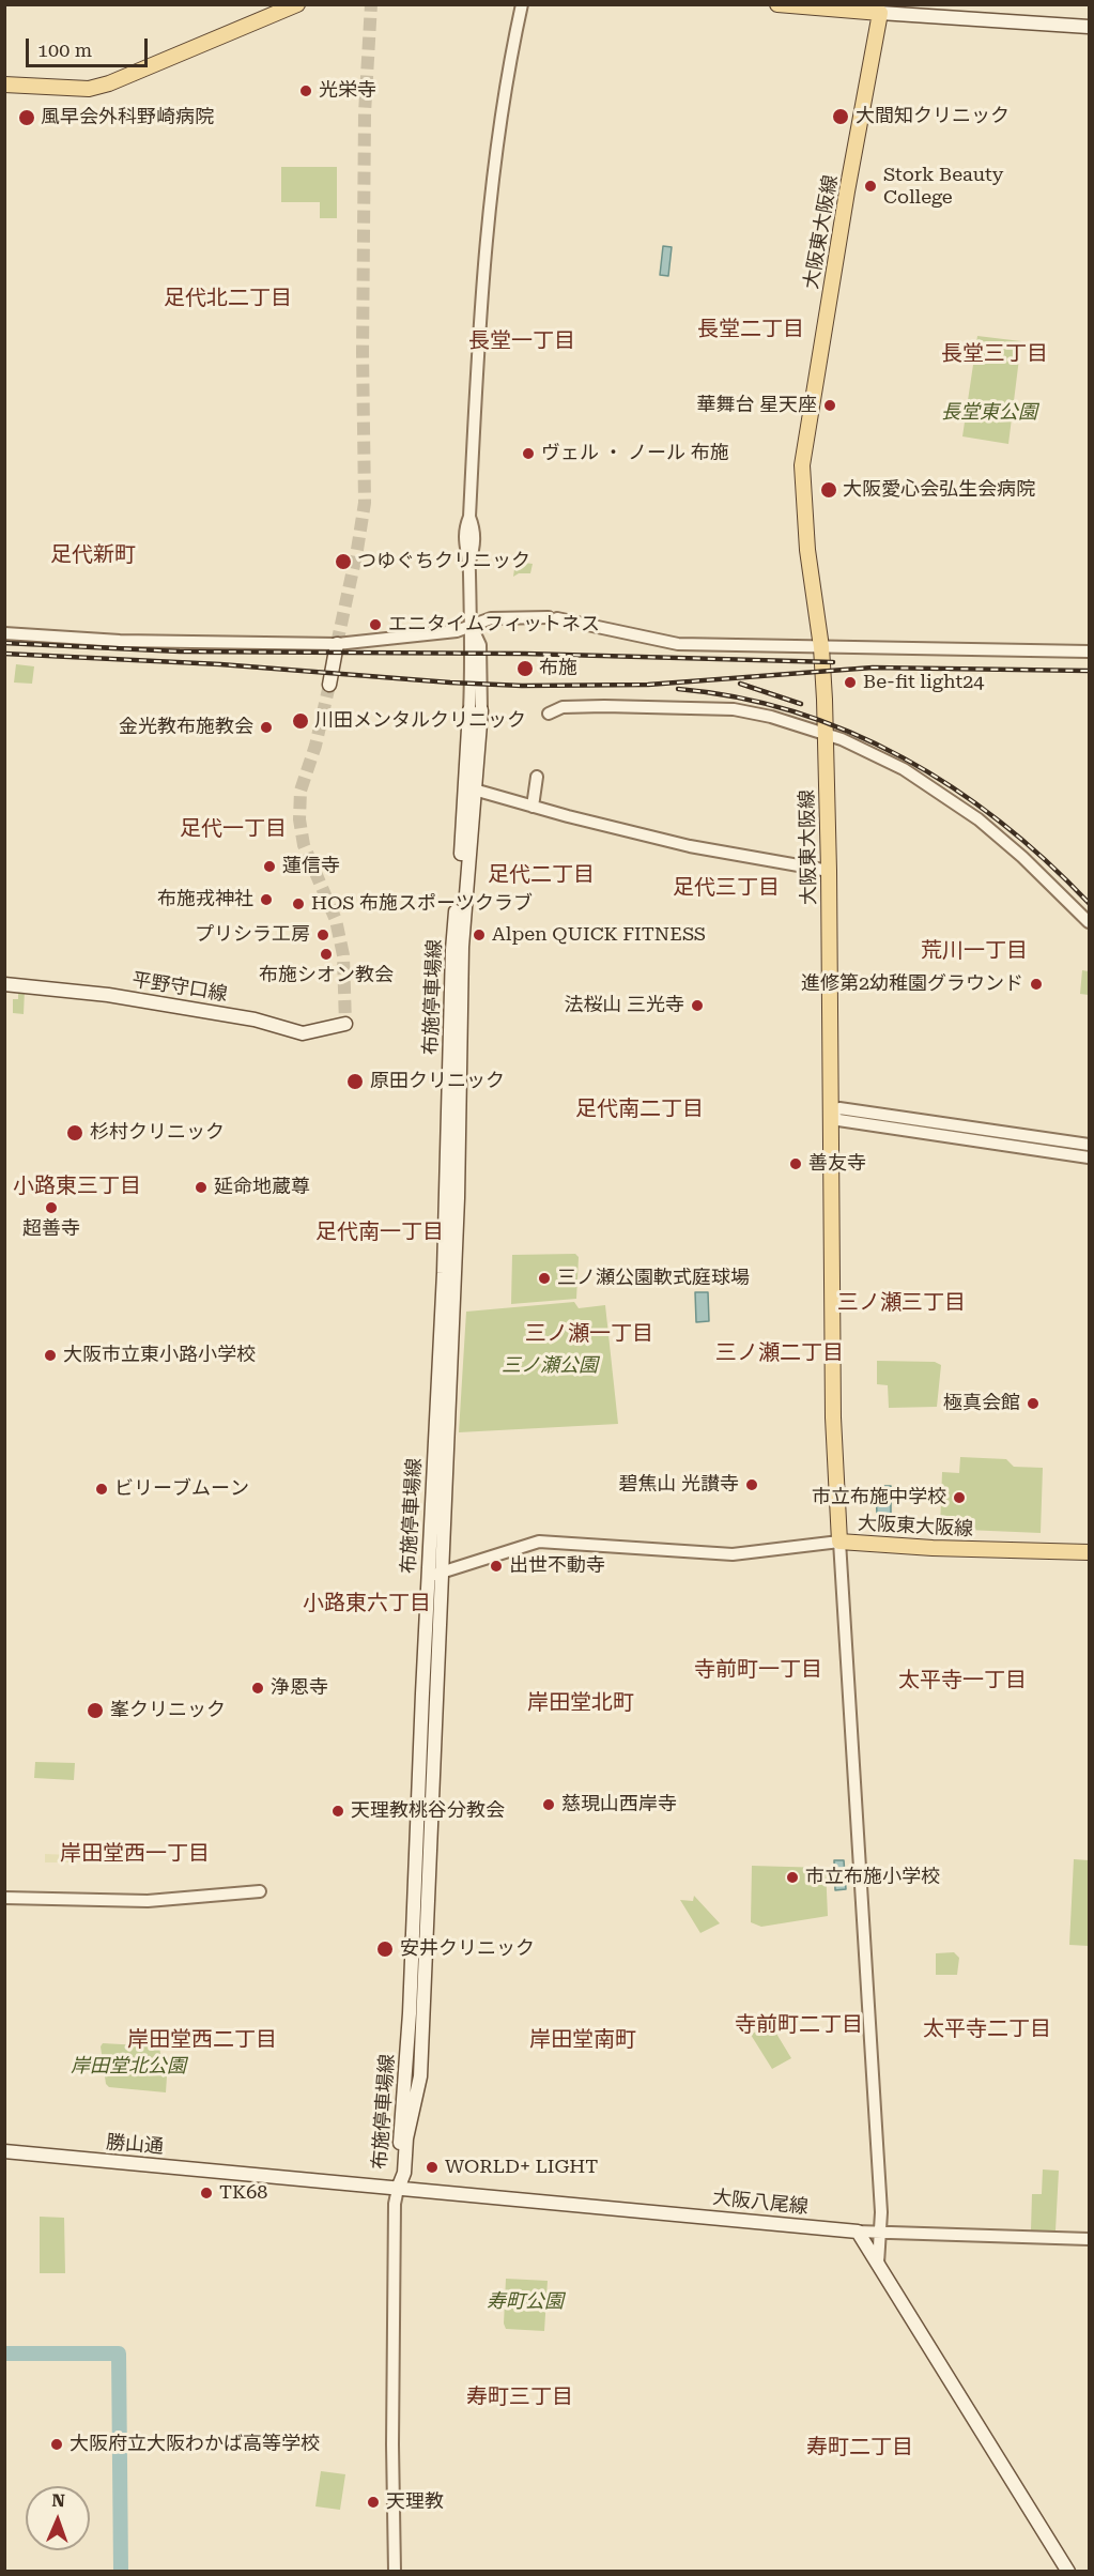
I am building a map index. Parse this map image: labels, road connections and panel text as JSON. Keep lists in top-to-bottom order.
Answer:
{
  "streets": {
    "main road": [
      "大阪東大阪線",
      "平野守口線",
      "布施停車場線",
      "勝山通",
      "大阪八尾線"
    ]
  },
  "crossings": [
    ["布施停車場線", "大阪八尾線"],
    ["勝山通", "大阪八尾線"]
  ],
  "districts": [
    "足代北二丁目",
    "長堂二丁目",
    "長堂一丁目",
    "長堂三丁目",
    "足代新町",
    "足代一丁目",
    "足代二丁目",
    "足代三丁目",
    "荒川一丁目",
    "足代南二丁目",
    "小路東三丁目",
    "足代南一丁目",
    "三ノ瀬三丁目",
    "三ノ瀬一丁目",
    "三ノ瀬二丁目",
    "小路東六丁目",
    "寺前町一丁目",
    "太平寺一丁目",
    "岸田堂北町",
    "岸田堂西一丁目",
    "寺前町二丁目",
    "太平寺二丁目",
    "岸田堂西二丁目",
    "岸田堂南町",
    "寿町三丁目",
    "寿町二丁目"
  ],
  "parks": [
    "長堂東公園",
    "三ノ瀬公園",
    "岸田堂北公園",
    "寿町公園"
  ],
  "places": [
    "光栄寺",
    "大間知クリニック",
    "風早会外科野崎病院",
    "Stork Beauty College",
    "華舞台 星天座",
    "ヴェル ・ ノール 布施",
    "大阪愛心会弘生会病院",
    "つゆぐちクリニック",
    "エニタイムフィットネス",
    "布施",
    "Be-fit light24",
    "川田メンタルクリニック",
    "金光教布施教会",
    "蓮信寺",
    "布施戎神社",
    "HOS 布施スポーツクラブ",
    "プリシラ工房",
    "Alpen QUICK FITNESS",
    "布施シオン教会",
    "進修第2幼稚園グラウンド",
    "法桜山 三光寺",
    "原田クリニック",
    "杉村クリニック",
    "善友寺",
    "延命地蔵尊",
    "超善寺",
    "三ノ瀬公園軟式庭球場",
    "大阪市立東小路小学校",
    "極真会館",
    "碧焦山 光讃寺",
    "ビリーブムーン",
    "市立布施中学校",
    "出世不動寺",
    "浄恩寺",
    "峯クリニック",
    "慈現山西岸寺",
    "天理教桃谷分教会",
    "市立布施小学校",
    "安井クリニック",
    "WORLD+ LIGHT",
    "TK68",
    "大阪府立大阪わかば高等学校",
    "天理教"
  ],
  "scale_bar": "100 m",
  "north": "top"
}
